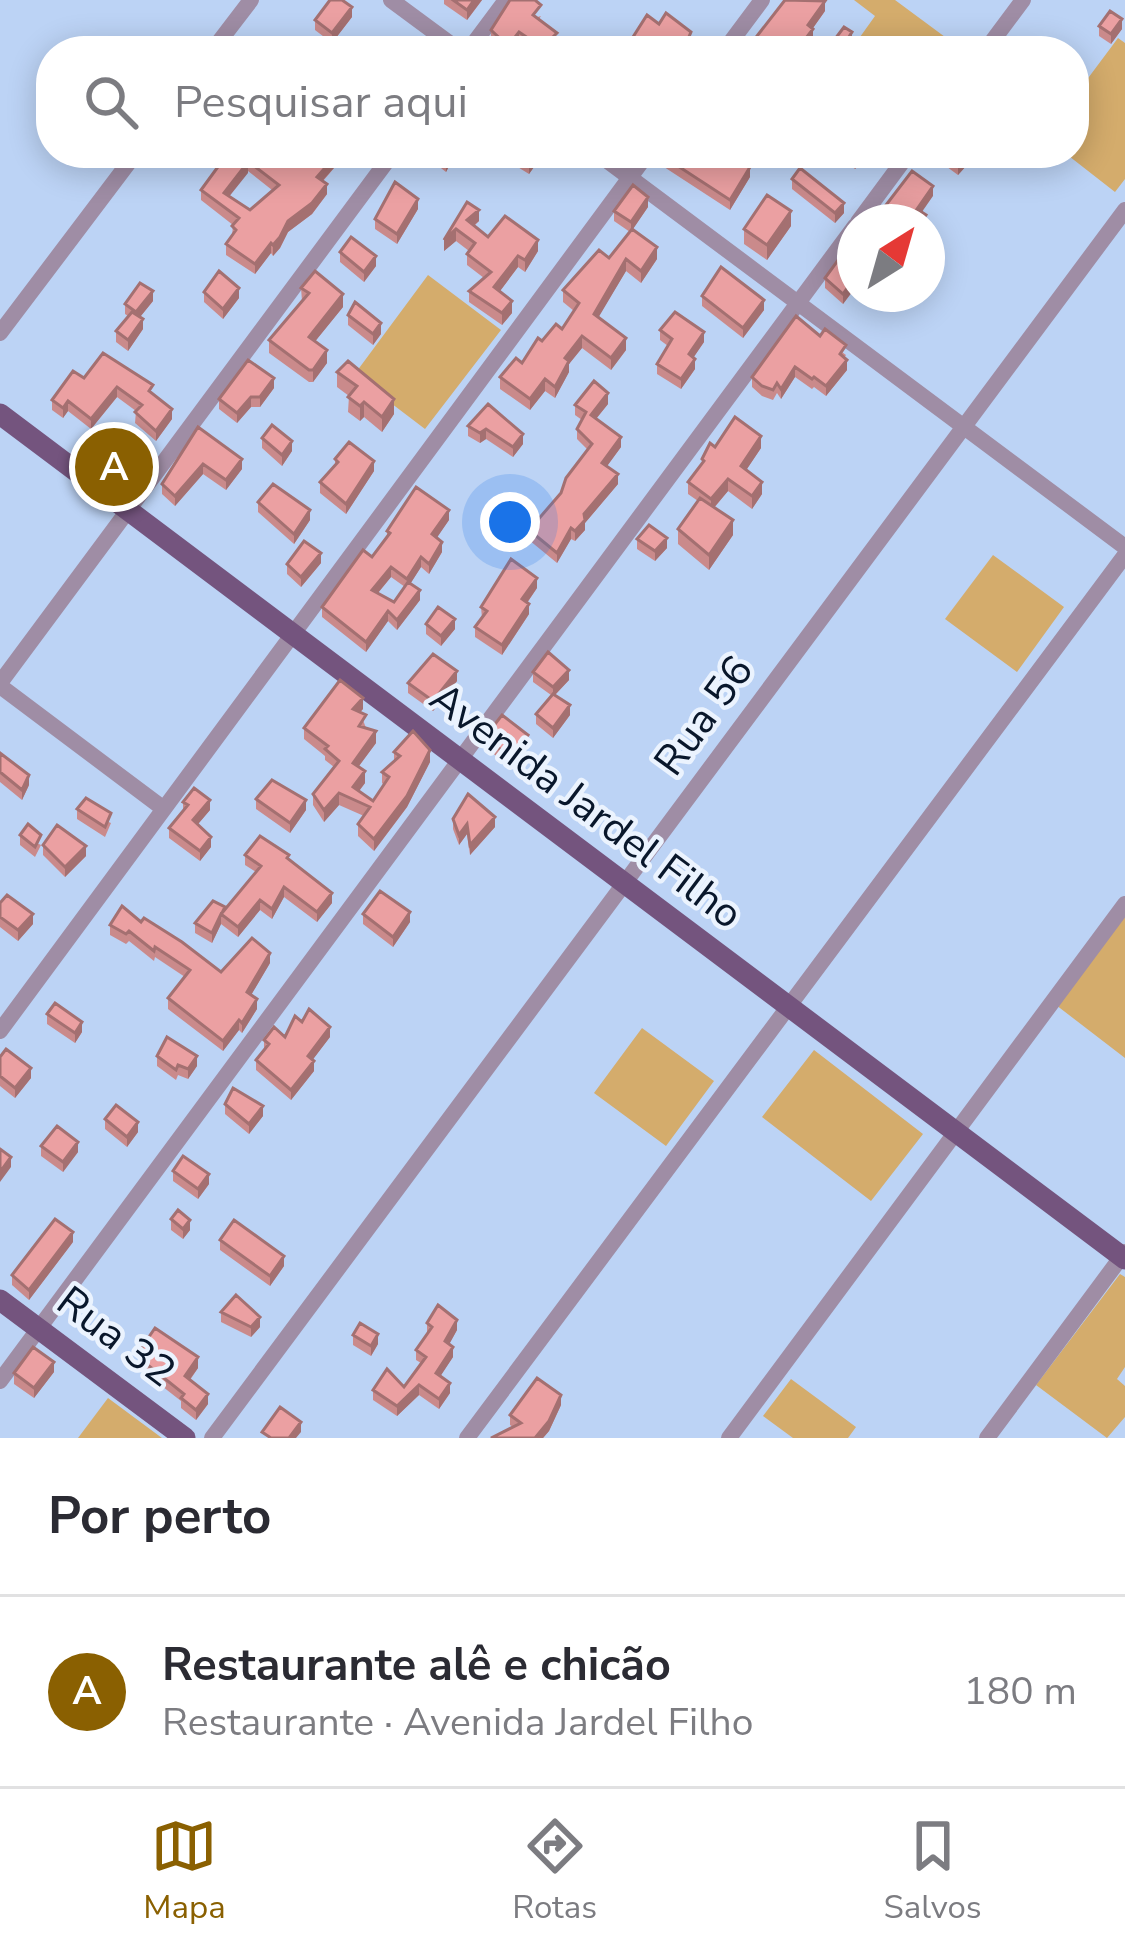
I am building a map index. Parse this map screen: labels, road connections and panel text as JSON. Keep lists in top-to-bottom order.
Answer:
{
  "streets": {
    "main road": ["Avenida Jardel Filho", "Rua 32"],
    "street": ["Rua 56"]
  },
  "crossings": [
    ["Rua 56", "Avenida Jardel Filho"]
  ],
  "north": "top right",
  "page": {
    "search": "Pesquisar aqui",
    "pins": "A",
    "heading": "Por perto",
    "list": [
      {
        "mark": "A",
        "name": "Restaurante alê e chicão",
        "note": "Restaurante · Avenida Jardel Filho",
        "value": "180 m"
      }
    ],
    "nav": ["Mapa", "Rotas", "Salvos"]
  }
}
